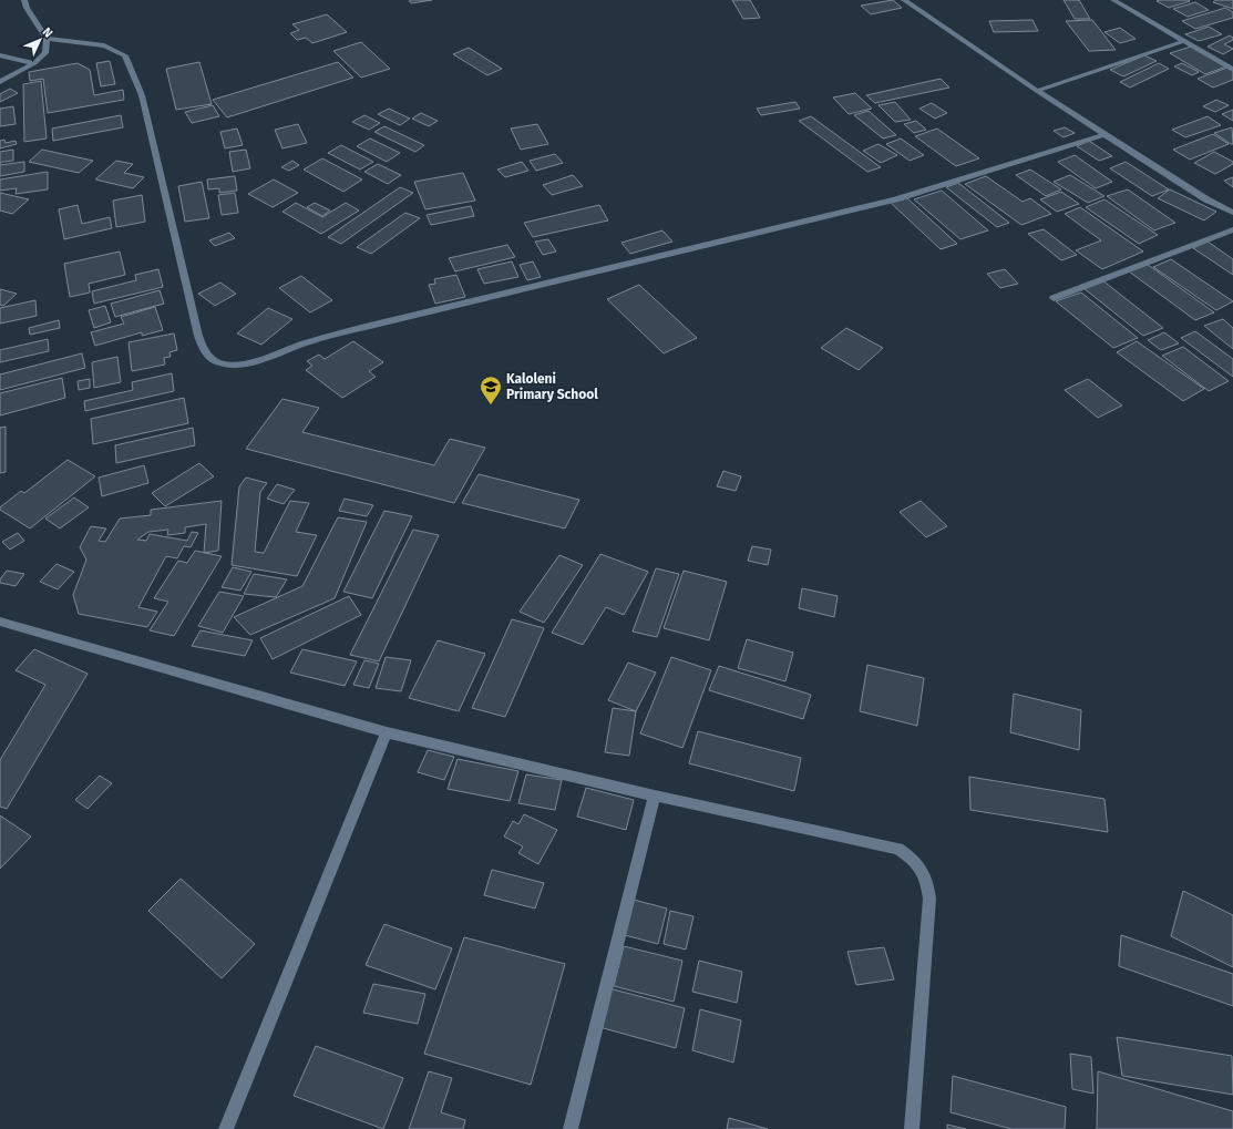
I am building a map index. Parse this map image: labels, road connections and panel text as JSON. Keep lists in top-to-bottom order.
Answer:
{
  "places": {
    "school or university": ["Kaloleni Primary School"]
  },
  "north": "top right"
}
